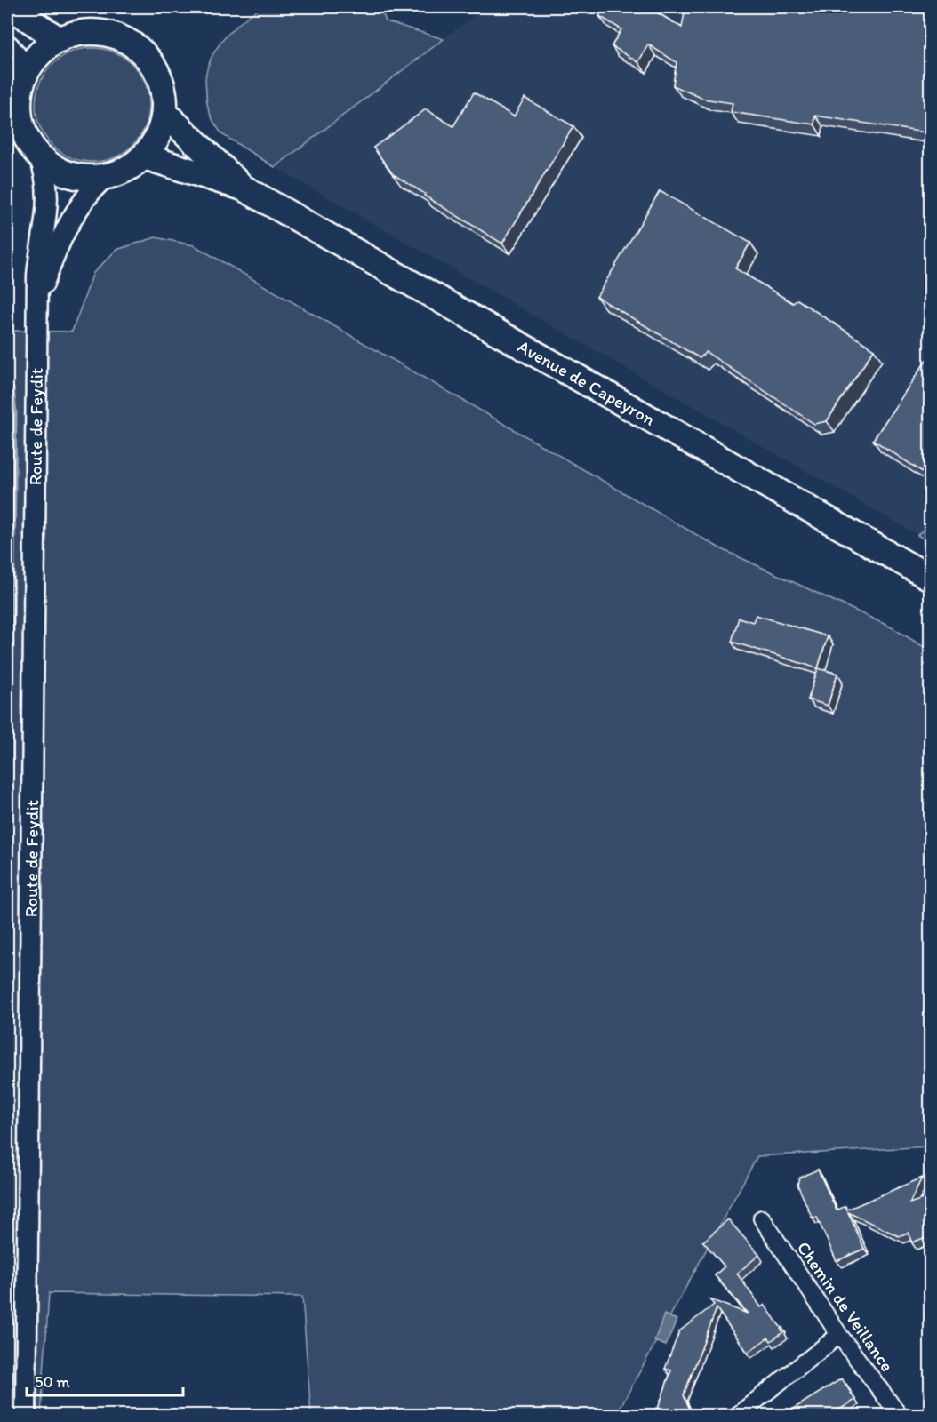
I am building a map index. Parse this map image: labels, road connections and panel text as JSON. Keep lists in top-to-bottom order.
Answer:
{
  "streets": {
    "main road": ["Avenue de Capeyron"],
    "street": ["Route de Feydit", "Chemin de Veillance"]
  },
  "crossings": [
    ["Avenue de Capeyron", "Route de Feydit"]
  ],
  "scale_bar": "50 m"
}
